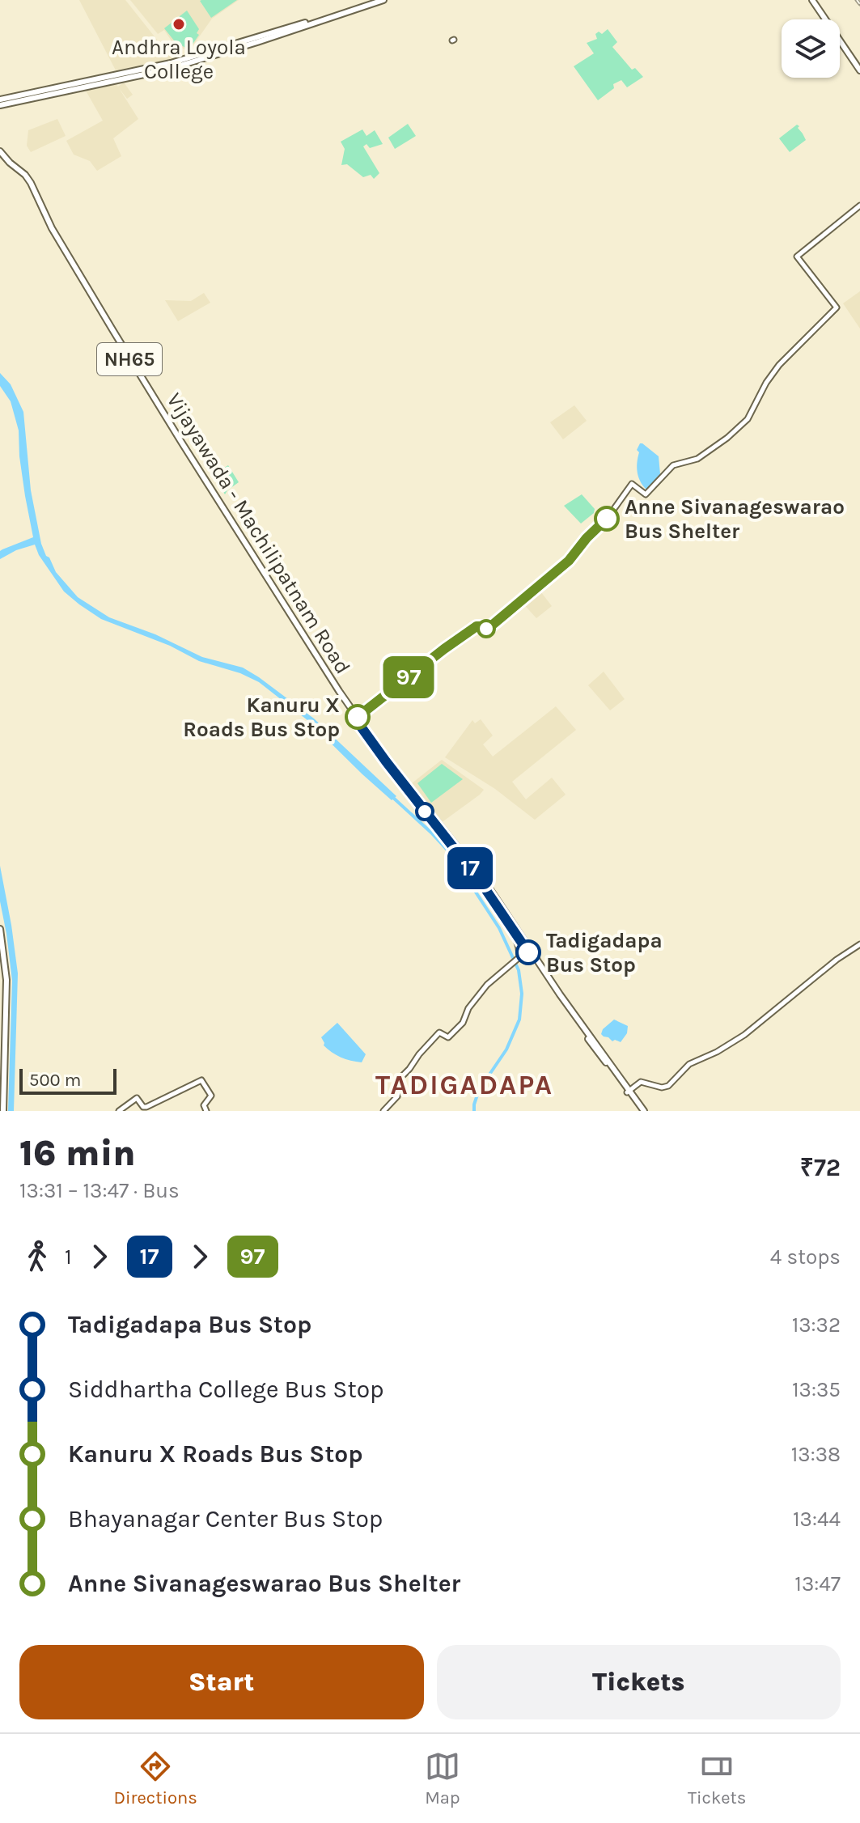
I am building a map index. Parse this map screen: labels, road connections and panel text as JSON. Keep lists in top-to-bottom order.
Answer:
{
  "streets": {
    "main road": ["NH65", "Vijayawada - Machilipatnam Road"]
  },
  "districts": ["TADIGADAPA"],
  "places": [
    "Andhra Loyola College",
    "Anne Sivanageswarao Bus Shelter",
    "Kanuru X Roads Bus Stop",
    "Tadigadapa Bus Stop"
  ],
  "lines": ["bus line 97", "bus line 17"],
  "scale_bar": "500 m",
  "page": {
    "on_map": ["17", "97"],
    "scale": "500 m",
    "heading": ["16 min", "13:31 – 13:47 · Bus", "₹72"],
    "legs": [
      "1",
      "17",
      "97",
      "4 stops"
    ],
    "list": [
      {
        "name": "Tadigadapa Bus Stop",
        "value": "13:32"
      },
      {
        "name": "Siddhartha College Bus Stop",
        "value": "13:35"
      },
      {
        "name": "Kanuru X Roads Bus Stop",
        "value": "13:38"
      },
      {
        "name": "Bhayanagar Center Bus Stop",
        "value": "13:44"
      },
      {
        "name": "Anne Sivanageswarao Bus Shelter",
        "value": "13:47"
      }
    ],
    "buttons": ["Start", "Tickets"],
    "tabs": ["Directions", "Map", "Tickets"]
  }
}
